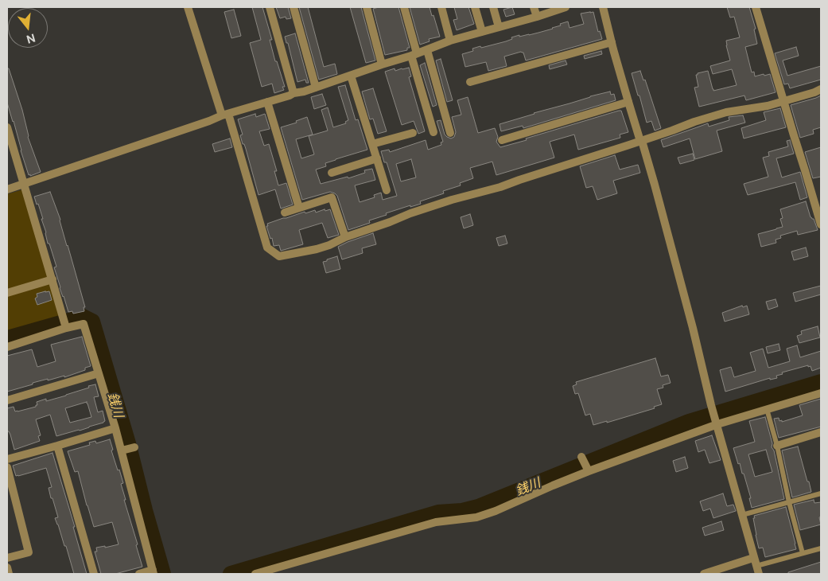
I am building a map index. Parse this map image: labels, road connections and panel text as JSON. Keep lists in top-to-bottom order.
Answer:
{
  "water": ["銭川"],
  "north": "bottom"
}
